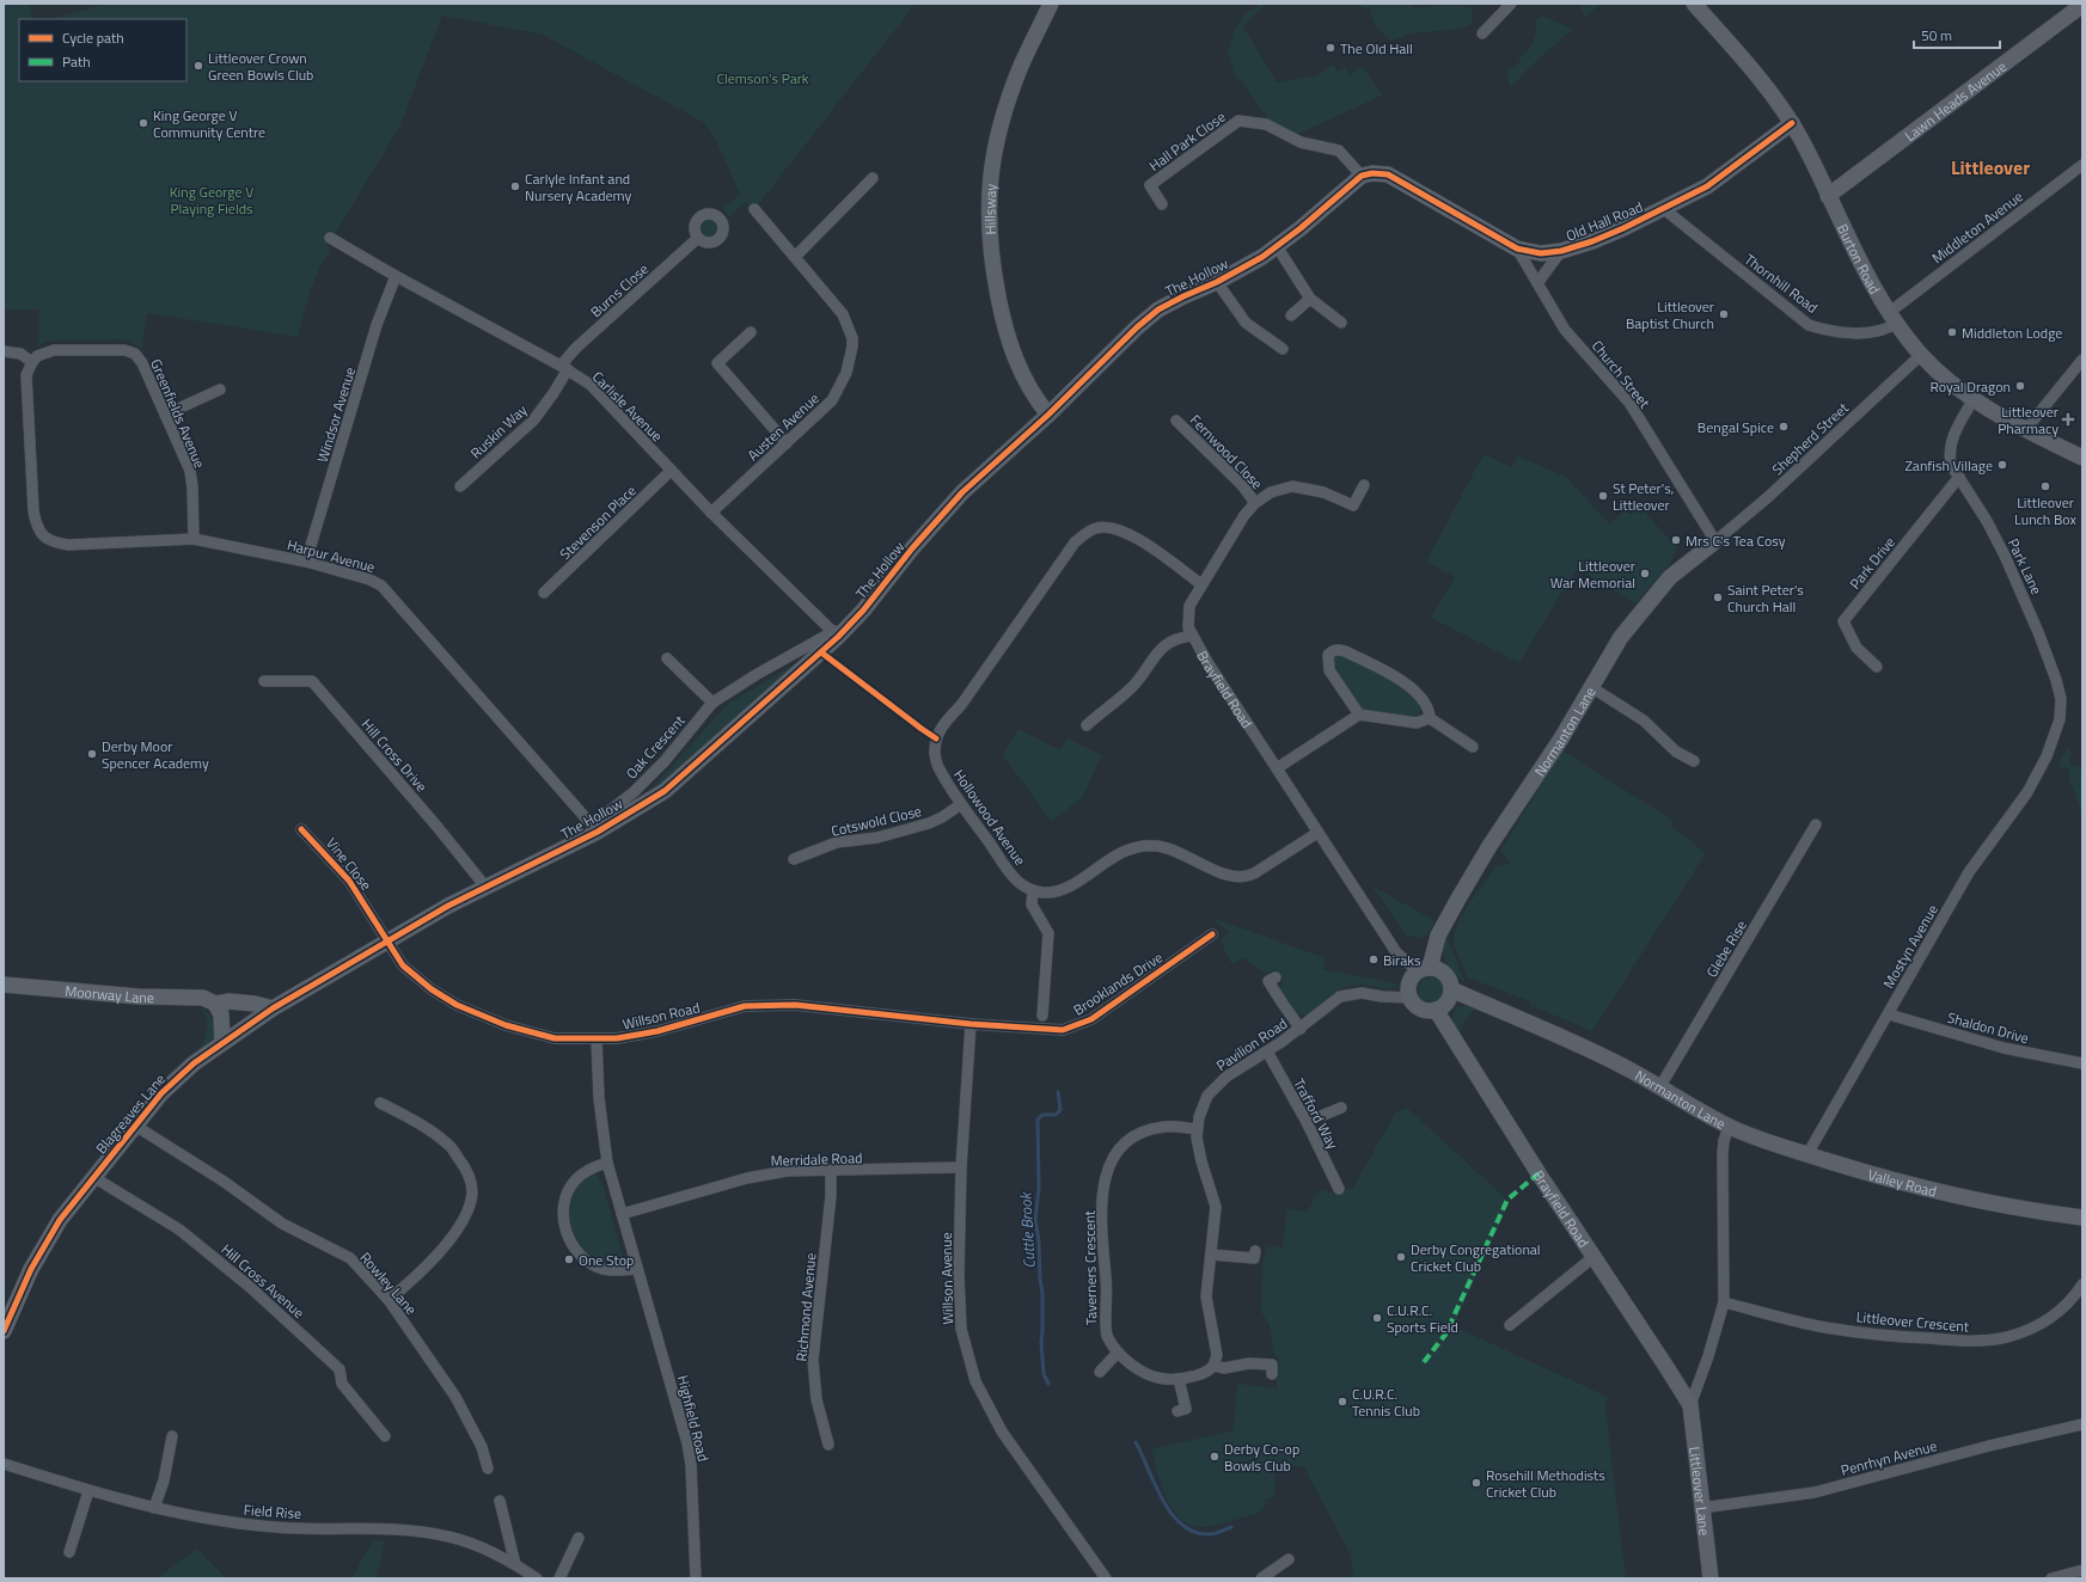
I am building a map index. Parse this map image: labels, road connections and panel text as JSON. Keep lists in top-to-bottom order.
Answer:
{
  "streets": {
    "street": [
      "Lawn Heads Avenue",
      "Hall Park Close",
      "Hillsway",
      "Old Hall Road",
      "Middleton Avenue",
      "Burton Road",
      "The Hollow",
      "Thornhill Road",
      "Burns Close",
      "Church Street",
      "Carlisle Avenue",
      "Greenfields Avenue",
      "Windsor Avenue",
      "Austen Avenue",
      "Ruskin Way",
      "Shepherd Street",
      "Fernwood Close",
      "Stevenson Place",
      "Harpur Avenue",
      "Park Drive",
      "Park Lane",
      "Brayfield Road",
      "Normanton Lane",
      "Oak Crescent",
      "Hill Cross Drive",
      "Hollowood Avenue",
      "Cotswold Close",
      "Vine Close",
      "Mostyn Avenue",
      "Glebe Rise",
      "Brooklands Drive",
      "Moorway Lane",
      "Willson Road",
      "Shaldon Drive",
      "Pavilion Road",
      "Blagreaves Lane",
      "Trafford Way",
      "Merridale Road",
      "Valley Road",
      "Taverners Crescent",
      "Willson Avenue",
      "Hill Cross Avenue",
      "Rowley Lane",
      "Richmond Avenue",
      "Littleover Crescent",
      "Highfield Road",
      "Penrhyn Avenue",
      "Littleover Lane",
      "Field Rise"
    ]
  },
  "crossings": [
    ["Lawn Heads Avenue", "Burton Road"],
    ["Hall Park Close", "Old Hall Road"],
    ["Hall Park Close", "The Hollow"],
    ["Hillsway", "The Hollow"],
    ["Old Hall Road", "Burton Road"],
    ["Old Hall Road", "The Hollow"],
    ["Old Hall Road", "Thornhill Road"],
    ["Old Hall Road", "Church Street"],
    ["Middleton Avenue", "Burton Road"],
    ["Middleton Avenue", "Thornhill Road"],
    ["Burton Road", "Thornhill Road"],
    ["Burton Road", "Shepherd Street"],
    ["Burton Road", "Park Lane"],
    ["The Hollow", "Carlisle Avenue"],
    ["The Hollow", "Harpur Avenue"],
    ["The Hollow", "Oak Crescent"],
    ["The Hollow", "Hill Cross Drive"],
    ["The Hollow", "Vine Close"],
    ["The Hollow", "Willson Road"],
    ["The Hollow", "Blagreaves Lane"],
    ["Burns Close", "Carlisle Avenue"],
    ["Burns Close", "Ruskin Way"],
    ["Church Street", "Shepherd Street"],
    ["Church Street", "Normanton Lane"],
    ["Carlisle Avenue", "Windsor Avenue"],
    ["Carlisle Avenue", "Austen Avenue"],
    ["Carlisle Avenue", "Ruskin Way"],
    ["Carlisle Avenue", "Stevenson Place"],
    ["Carlisle Avenue", "Oak Crescent"],
    ["Greenfields Avenue", "Harpur Avenue"],
    ["Windsor Avenue", "Harpur Avenue"],
    ["Shepherd Street", "Normanton Lane"],
    ["Fernwood Close", "Brayfield Road"],
    ["Harpur Avenue", "Oak Crescent"],
    ["Park Drive", "Park Lane"],
    ["Park Lane", "Mostyn Avenue"],
    ["Brayfield Road", "Normanton Lane"],
    ["Brayfield Road", "Hollowood Avenue"],
    ["Brayfield Road", "Pavilion Road"],
    ["Brayfield Road", "Littleover Lane"],
    ["Normanton Lane", "Glebe Rise"],
    ["Normanton Lane", "Pavilion Road"],
    ["Normanton Lane", "Valley Road"],
    ["Normanton Lane", "Littleover Crescent"],
    ["Normanton Lane", "Littleover Lane"],
    ["Hollowood Avenue", "Cotswold Close"],
    ["Vine Close", "Willson Road"],
    ["Vine Close", "Blagreaves Lane"],
    ["Mostyn Avenue", "Shaldon Drive"],
    ["Mostyn Avenue", "Valley Road"],
    ["Brooklands Drive", "Willson Road"],
    ["Brooklands Drive", "Willson Avenue"],
    ["Moorway Lane", "Blagreaves Lane"],
    ["Willson Road", "Blagreaves Lane"],
    ["Willson Road", "Willson Avenue"],
    ["Willson Road", "Highfield Road"],
    ["Pavilion Road", "Trafford Way"],
    ["Pavilion Road", "Taverners Crescent"],
    ["Blagreaves Lane", "Hill Cross Avenue"],
    ["Blagreaves Lane", "Rowley Lane"],
    ["Merridale Road", "Willson Avenue"],
    ["Merridale Road", "Richmond Avenue"],
    ["Merridale Road", "Highfield Road"],
    ["Penrhyn Avenue", "Littleover Lane"]
  ],
  "districts": ["Littleover"],
  "water": ["Cuttle Brook"],
  "parks": ["Clemson's Park", "King George V Playing Fields"],
  "places": {
    "other": [
      "The Old Hall",
      "Littleover Crown Green Bowls Club",
      "King George V Community Centre",
      "Carlyle Infant and Nursery Academy",
      "Littleover Baptist Church",
      "Middleton Lodge",
      "Royal Dragon",
      "Bengal Spice",
      "Zanfish Village",
      "Littleover Lunch Box",
      "St Peter's, Littleover",
      "Mrs C's Tea Cosy",
      "Littleover War Memorial",
      "Saint Peter's Church Hall",
      "Derby Moor Spencer Academy",
      "Biraks",
      "Derby Congregational Cricket Club",
      "One Stop",
      "C.U.R.C. Sports Field",
      "C.U.R.C. Tennis Club",
      "Derby Co-op Bowls Club",
      "Rosehill Methodists Cricket Club"
    ],
    "health": ["Littleover Pharmacy"]
  },
  "legend": ["Cycle path", "Path"],
  "scale_bar": "50 m"
}
